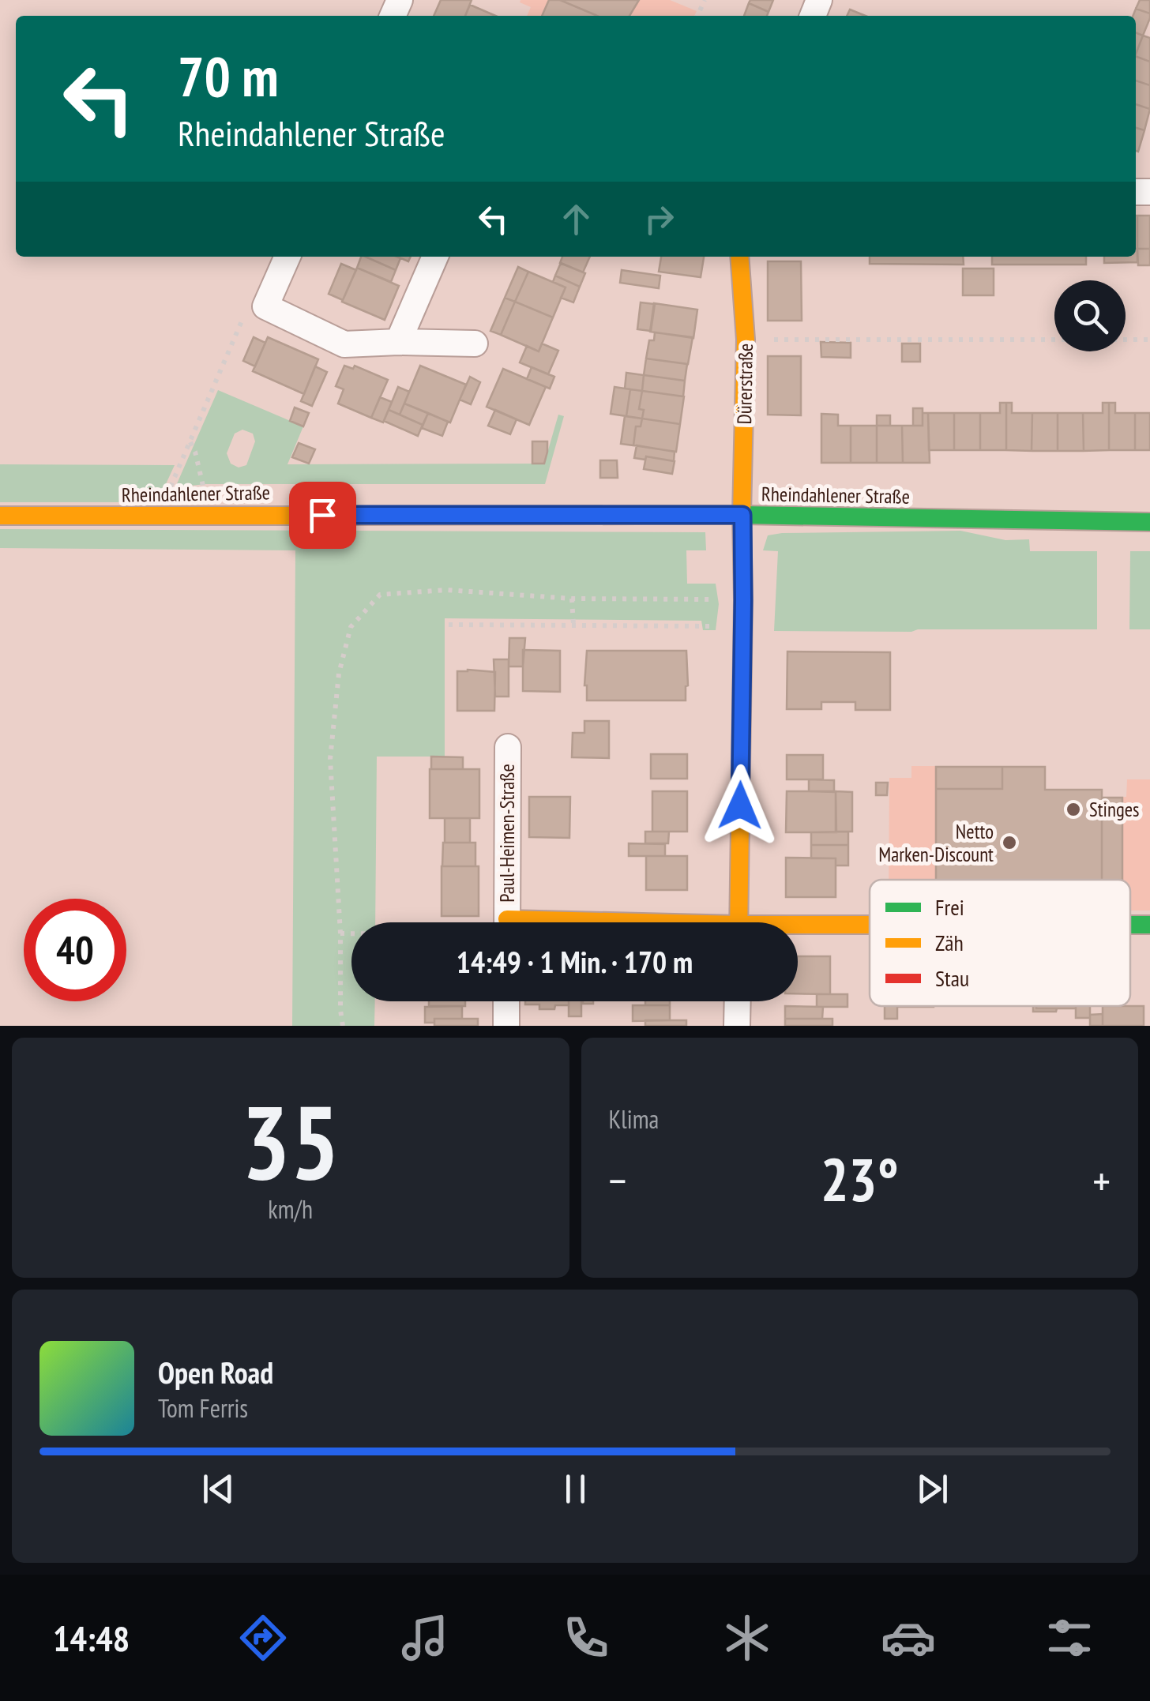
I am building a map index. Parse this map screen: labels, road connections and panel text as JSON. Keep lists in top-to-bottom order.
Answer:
{
  "streets": {
    "street": ["Dürerstraße", "Rheindahlener Straße", "Paul-Heimen-Straße"]
  },
  "crossings": [
    ["Dürerstraße", "Rheindahlener Straße"]
  ],
  "places": ["Stinges", "Netto Marken-Discount"],
  "legend": ["Frei", "Zäh", "Stau"],
  "page": {
    "turn": ["70 m", "Rheindahlener Straße"],
    "limit": "40",
    "trip": "14:49 · 1 Min. · 170 m",
    "tile": [
      ["35", "km/h"],
      "Klima"
    ],
    "heat": ["−", "23°", "+"],
    "song": ["Open Road", "Tom Ferris"],
    "tabs": "14:48"
  }
}
